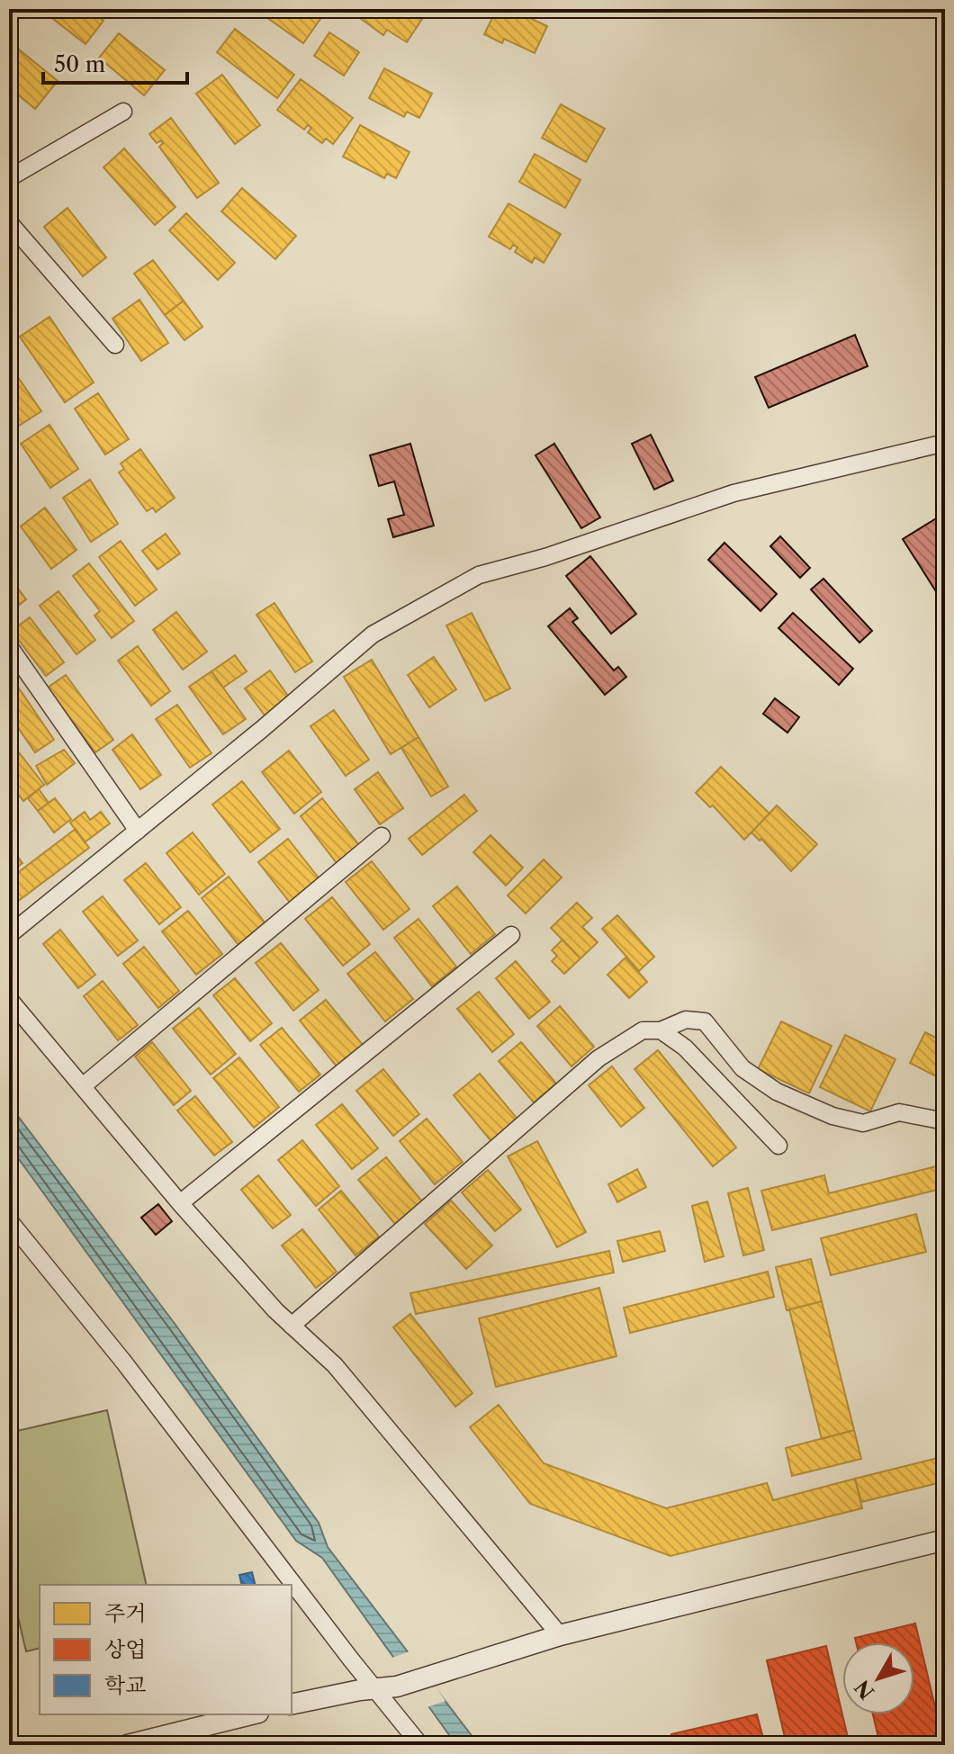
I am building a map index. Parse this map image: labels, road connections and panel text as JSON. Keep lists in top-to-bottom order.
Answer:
{
  "legend": ["주거", "상업", "학교"],
  "scale_bar": "50 m",
  "north": "bottom left"
}
